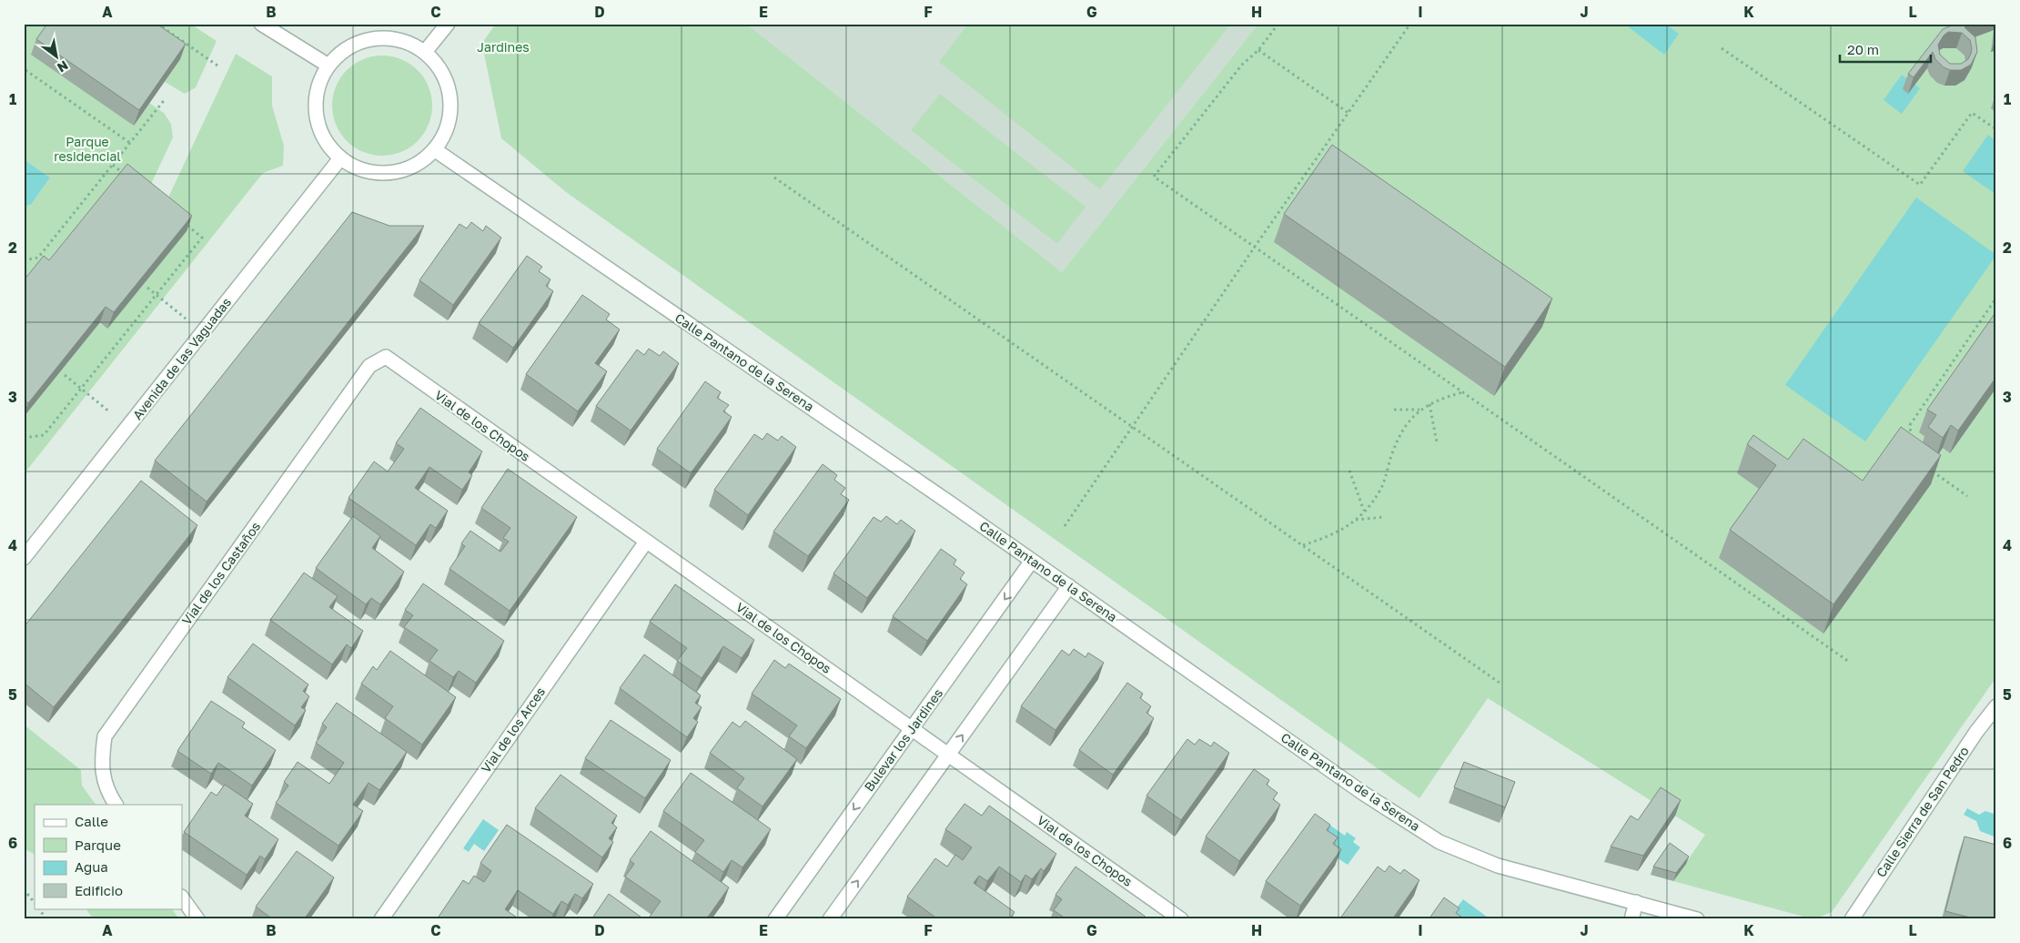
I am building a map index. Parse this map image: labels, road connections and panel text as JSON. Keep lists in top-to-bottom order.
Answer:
{
  "streets": {
    "street": [
      "Avenida de las Vaguadas",
      "Calle Pantano de la Serena",
      "Vial de los Chopos",
      "Vial de los Castaños",
      "Vial de los Arces",
      "Bulevar los Jardines",
      "Calle Sierra de San Pedro"
    ]
  },
  "crossings": [
    ["Avenida de las Vaguadas", "Calle Pantano de la Serena"],
    ["Calle Pantano de la Serena", "Bulevar los Jardines"],
    ["Vial de los Chopos", "Vial de los Castaños"],
    ["Vial de los Chopos", "Vial de los Arces"],
    ["Vial de los Chopos", "Bulevar los Jardines"]
  ],
  "parks": ["Jardines", "Parque residencial"],
  "legend": [
    "Calle",
    "Parque",
    "Agua",
    "Edificio"
  ],
  "scale_bar": "20 m",
  "north": "bottom right",
  "grid": {
    "columns": [
      "A",
      "B",
      "C",
      "D",
      "E",
      "F",
      "G",
      "H",
      "I",
      "J",
      "K",
      "L"
    ],
    "rows": [
      "1",
      "2",
      "3",
      "4",
      "5",
      "6"
    ]
  }
}
